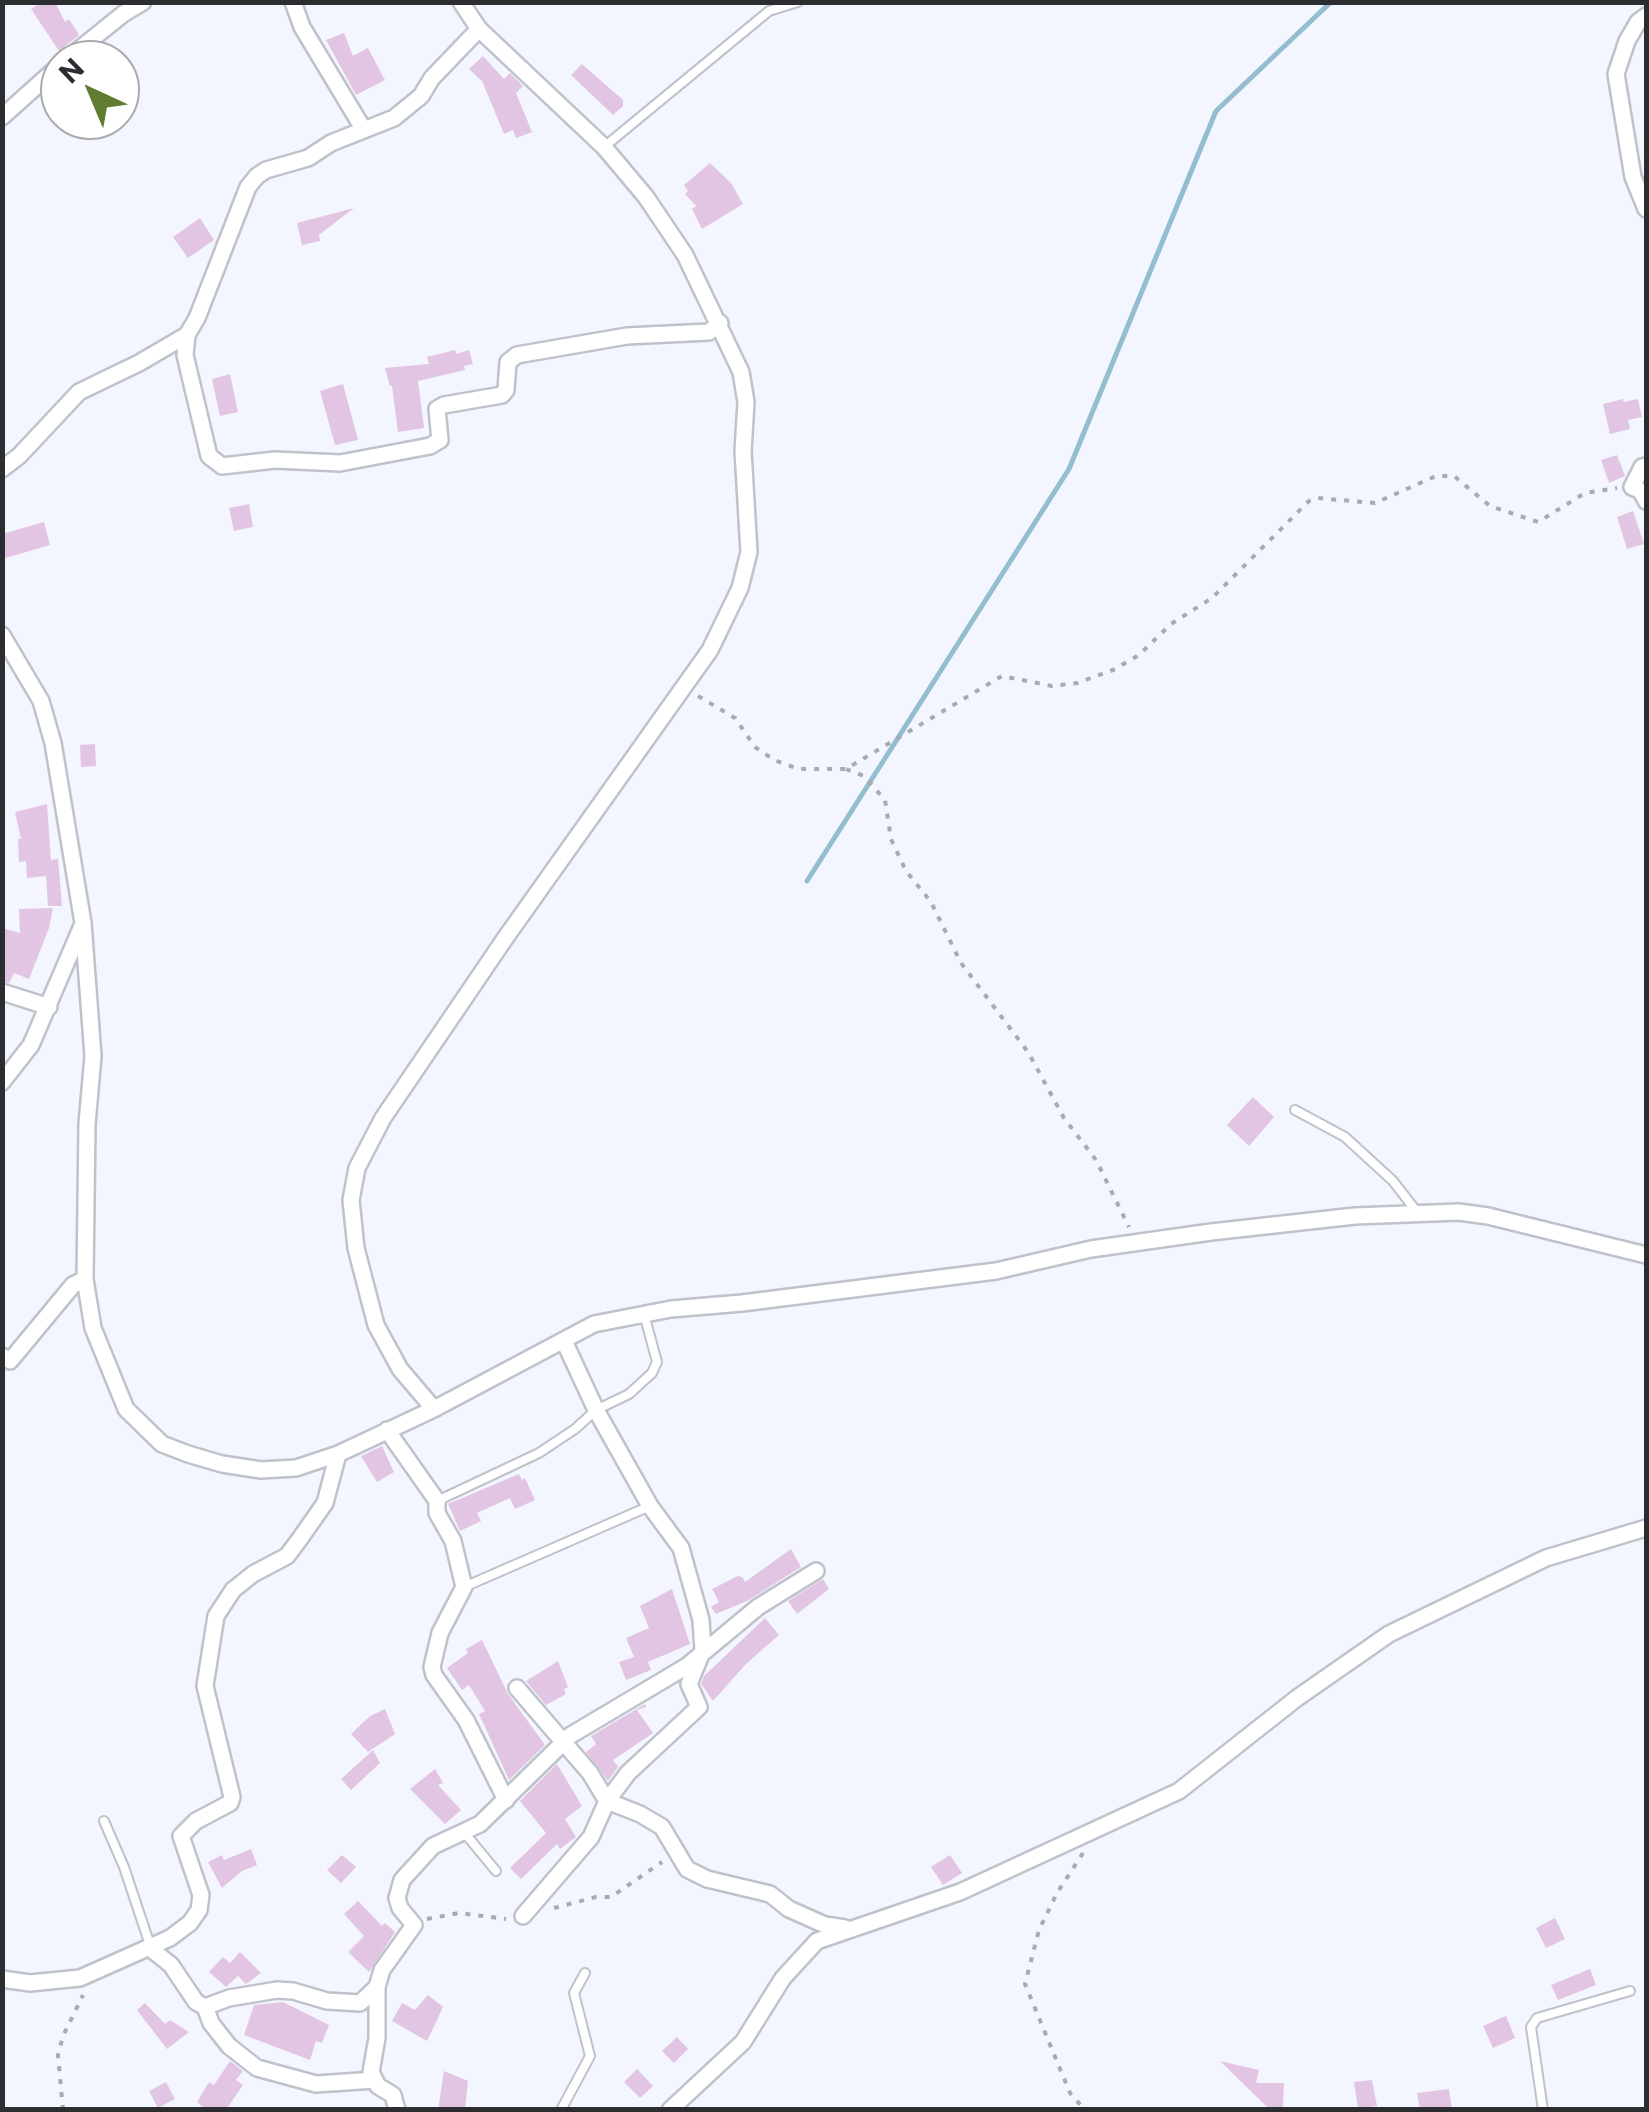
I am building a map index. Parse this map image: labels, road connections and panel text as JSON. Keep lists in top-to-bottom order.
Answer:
{
  "north": "top left"
}
